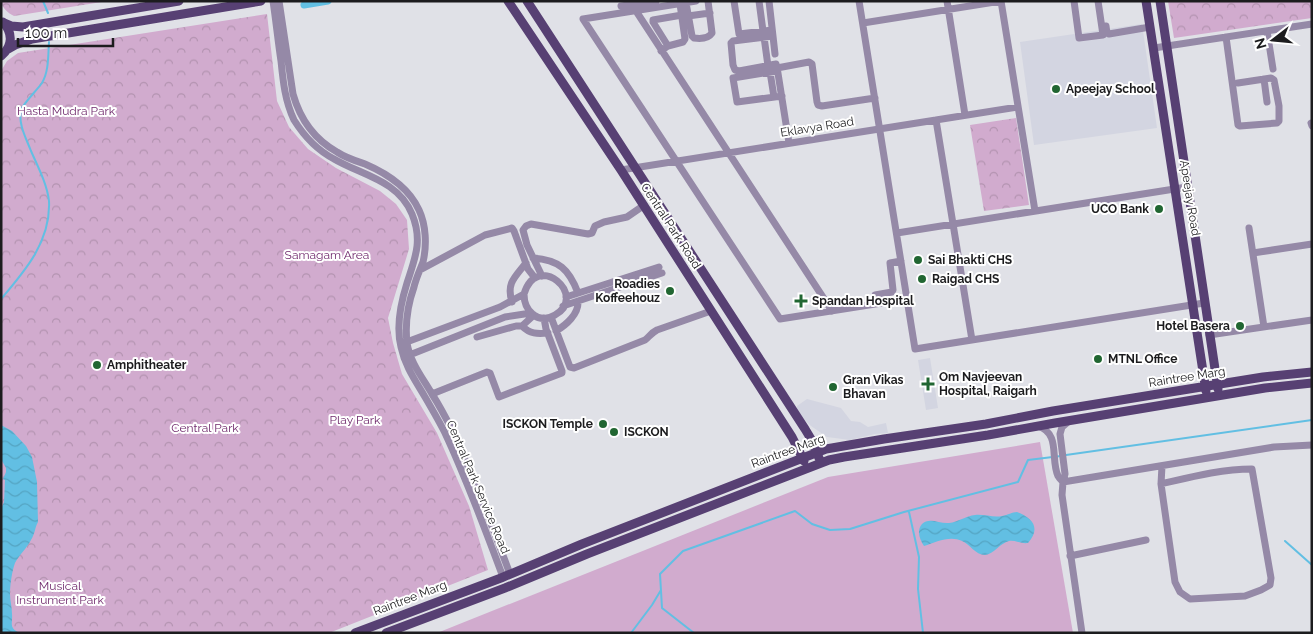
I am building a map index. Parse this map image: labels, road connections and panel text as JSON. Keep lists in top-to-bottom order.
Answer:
{
  "streets": {
    "main road": ["Apeejay Road", "Central Park Road", "Raintree Marg"],
    "street": ["Eklavya Road", "Central Park Service Road"]
  },
  "crossings": [
    ["Eklavya Road", "Central Park Road"],
    ["Apeejay Road", "Raintree Marg"],
    ["Central Park Road", "Raintree Marg"],
    ["Raintree Marg", "Central Park Service Road"]
  ],
  "parks": [
    "Hasta Mudra Park",
    "Samagam Area",
    "Play Park",
    "Central Park",
    "Musical Instrument Park"
  ],
  "places": {
    "other": [
      "Apeejay School",
      "UCO Bank",
      "Sai Bhakti CHS",
      "Raigad CHS",
      "Roadies Koffeehouz",
      "Hotel Basera",
      "MTNL Office",
      "Amphitheater",
      "Gran Vikas Bhavan",
      "ISCKON Temple",
      "ISCKON"
    ],
    "health": ["Spandan Hospital", "Om Navjeevan Hospital, Raigarh"]
  },
  "scale_bar": "100 m",
  "north": "left"
}
